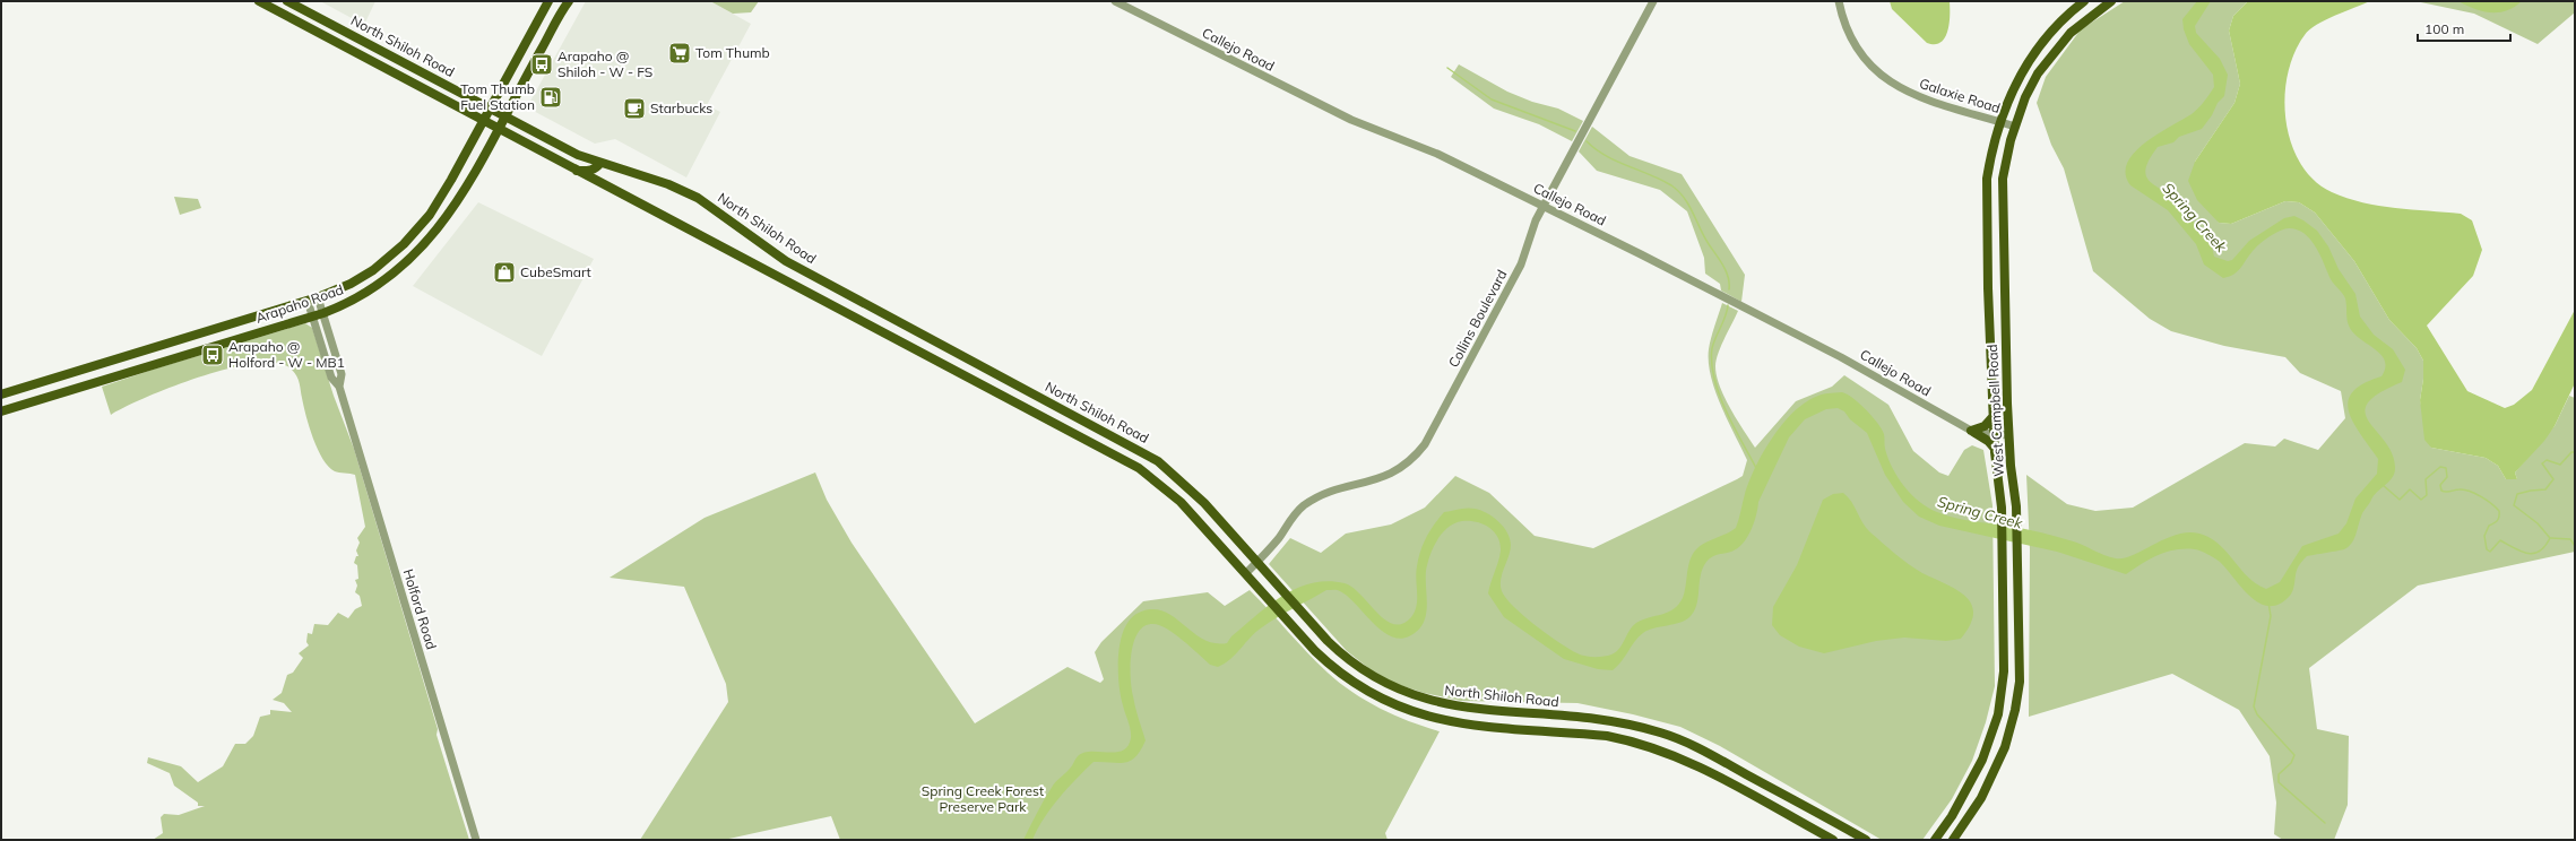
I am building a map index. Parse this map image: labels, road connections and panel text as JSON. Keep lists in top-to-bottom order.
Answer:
{
  "streets": {
    "main road": ["North Shiloh Road", "Arapaho Road", "West Campbell Road"],
    "street": [
      "Callejo Road",
      "Galaxie Road",
      "Collins Boulevard",
      "Holford Road"
    ]
  },
  "crossings": [
    ["North Shiloh Road", "Arapaho Road"],
    ["North Shiloh Road", "Collins Boulevard"],
    ["Callejo Road", "Collins Boulevard"],
    ["Callejo Road", "West Campbell Road"],
    ["Galaxie Road", "West Campbell Road"],
    ["Arapaho Road", "Holford Road"]
  ],
  "water": ["Spring Creek"],
  "parks": ["Spring Creek Forest Preserve Park"],
  "places": {
    "supermarket": ["Tom Thumb"],
    "bus stop": ["Arapaho @ Shiloh - W - FS", "Arapaho @ Holford - W - MB1"],
    "fuel station": ["Tom Thumb Fuel Station"],
    "cafe": ["Starbucks"],
    "shop": ["CubeSmart"]
  },
  "scale_bar": "100 m"
}
